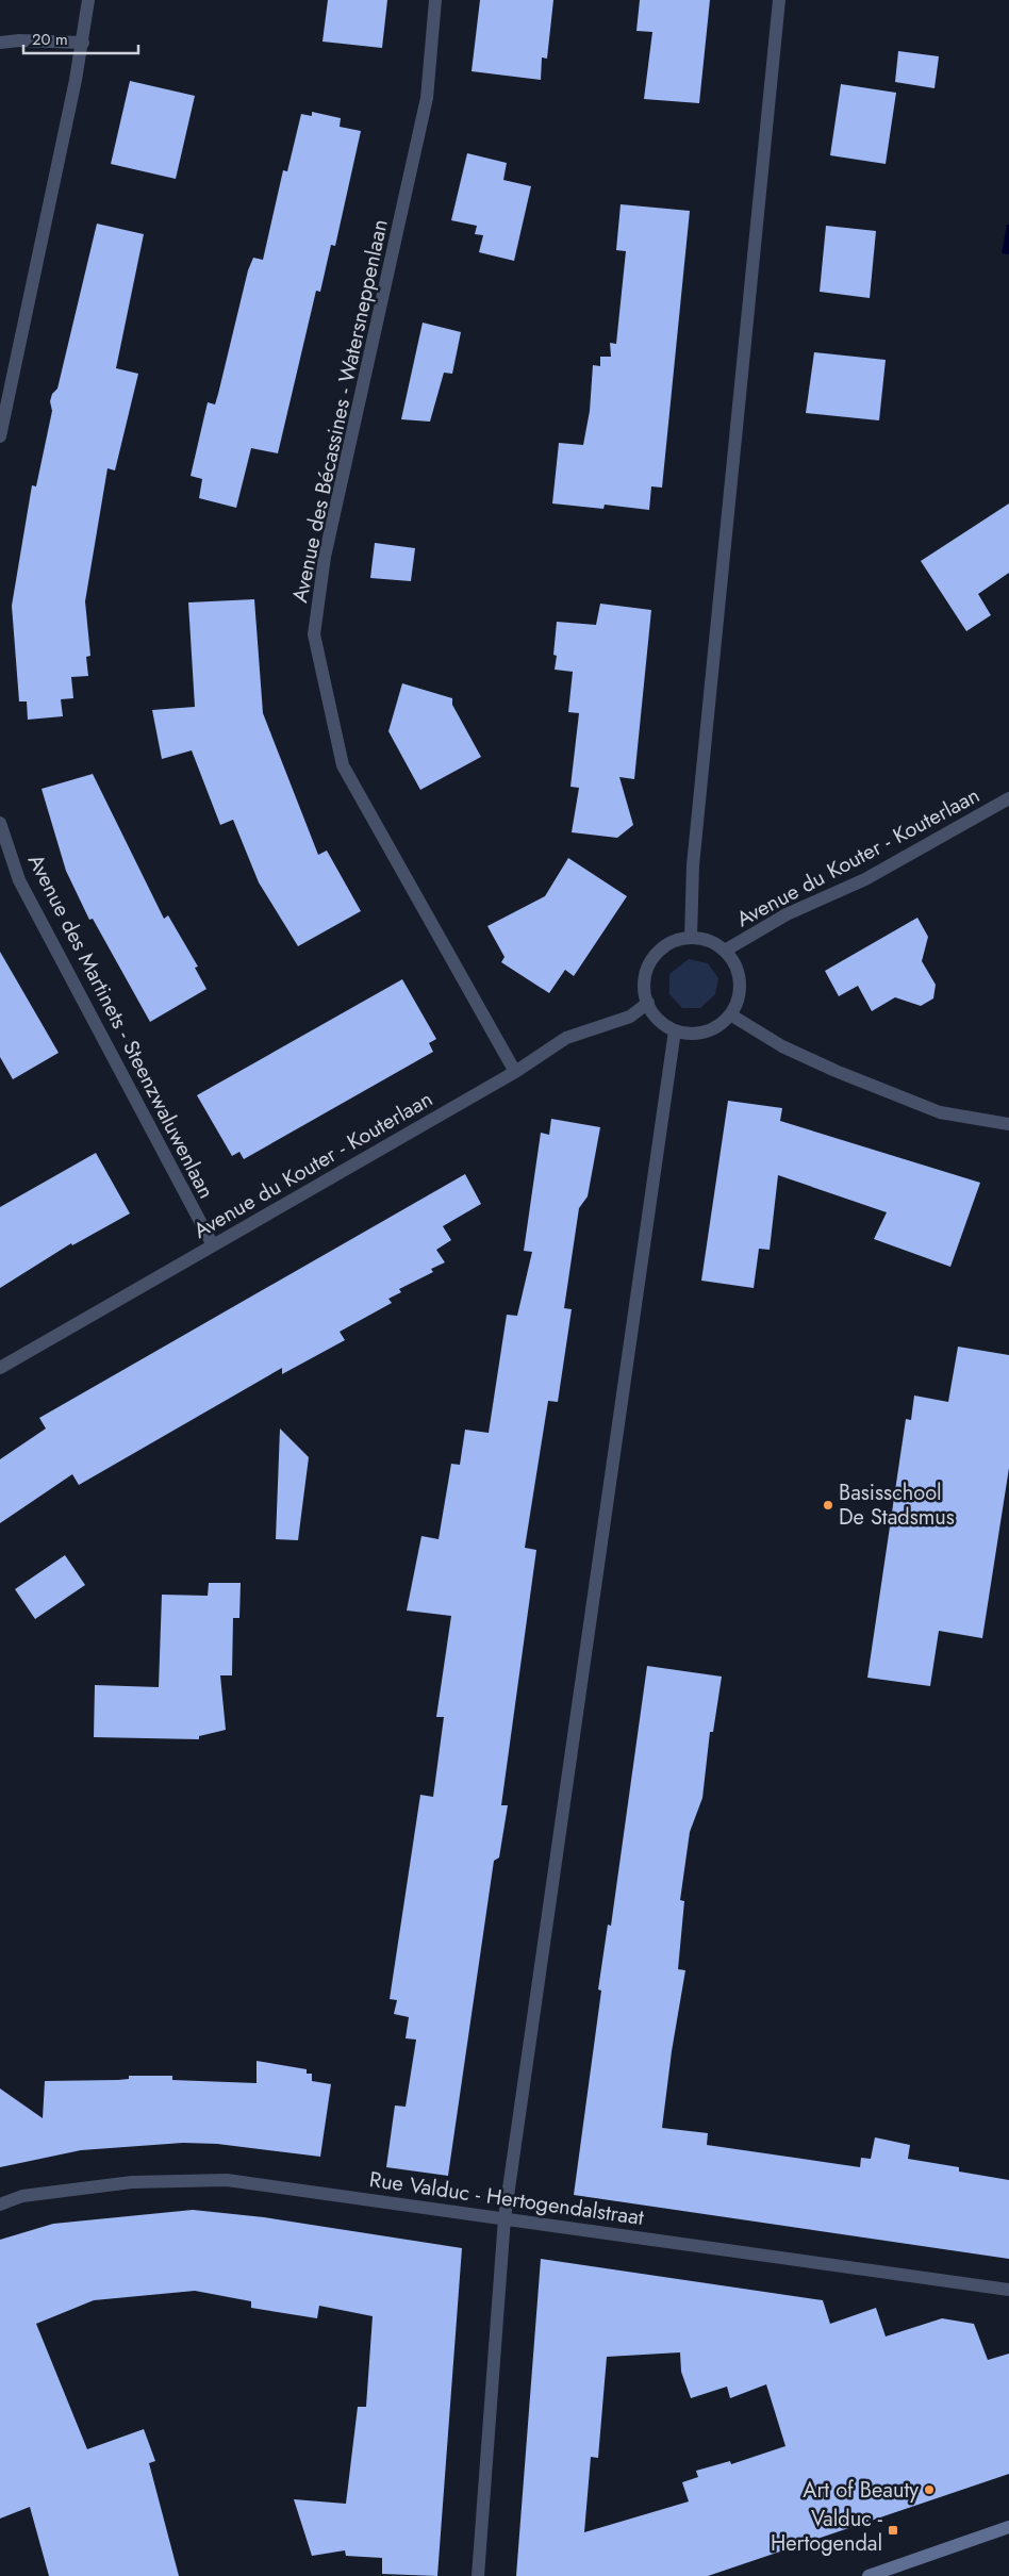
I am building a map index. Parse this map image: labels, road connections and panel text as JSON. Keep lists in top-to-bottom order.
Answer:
{
  "streets": {
    "street": [
      "Avenue des Bécassines - Watersneppenlaan",
      "Avenue du Kouter - Kouterlaan",
      "Avenue des Martinets - Steenzwaluwenlaan",
      "Rue Valduc - Hertogendalstraat"
    ]
  },
  "crossings": [
    ["Avenue des Bécassines - Watersneppenlaan", "Avenue du Kouter - Kouterlaan"],
    ["Avenue du Kouter - Kouterlaan", "Avenue des Martinets - Steenzwaluwenlaan"]
  ],
  "places": {
    "other": ["Basisschool De Stadsmus", "Art of Beauty"],
    "transit": ["Valduc - Hertogendal"]
  },
  "scale_bar": "20 m"
}
